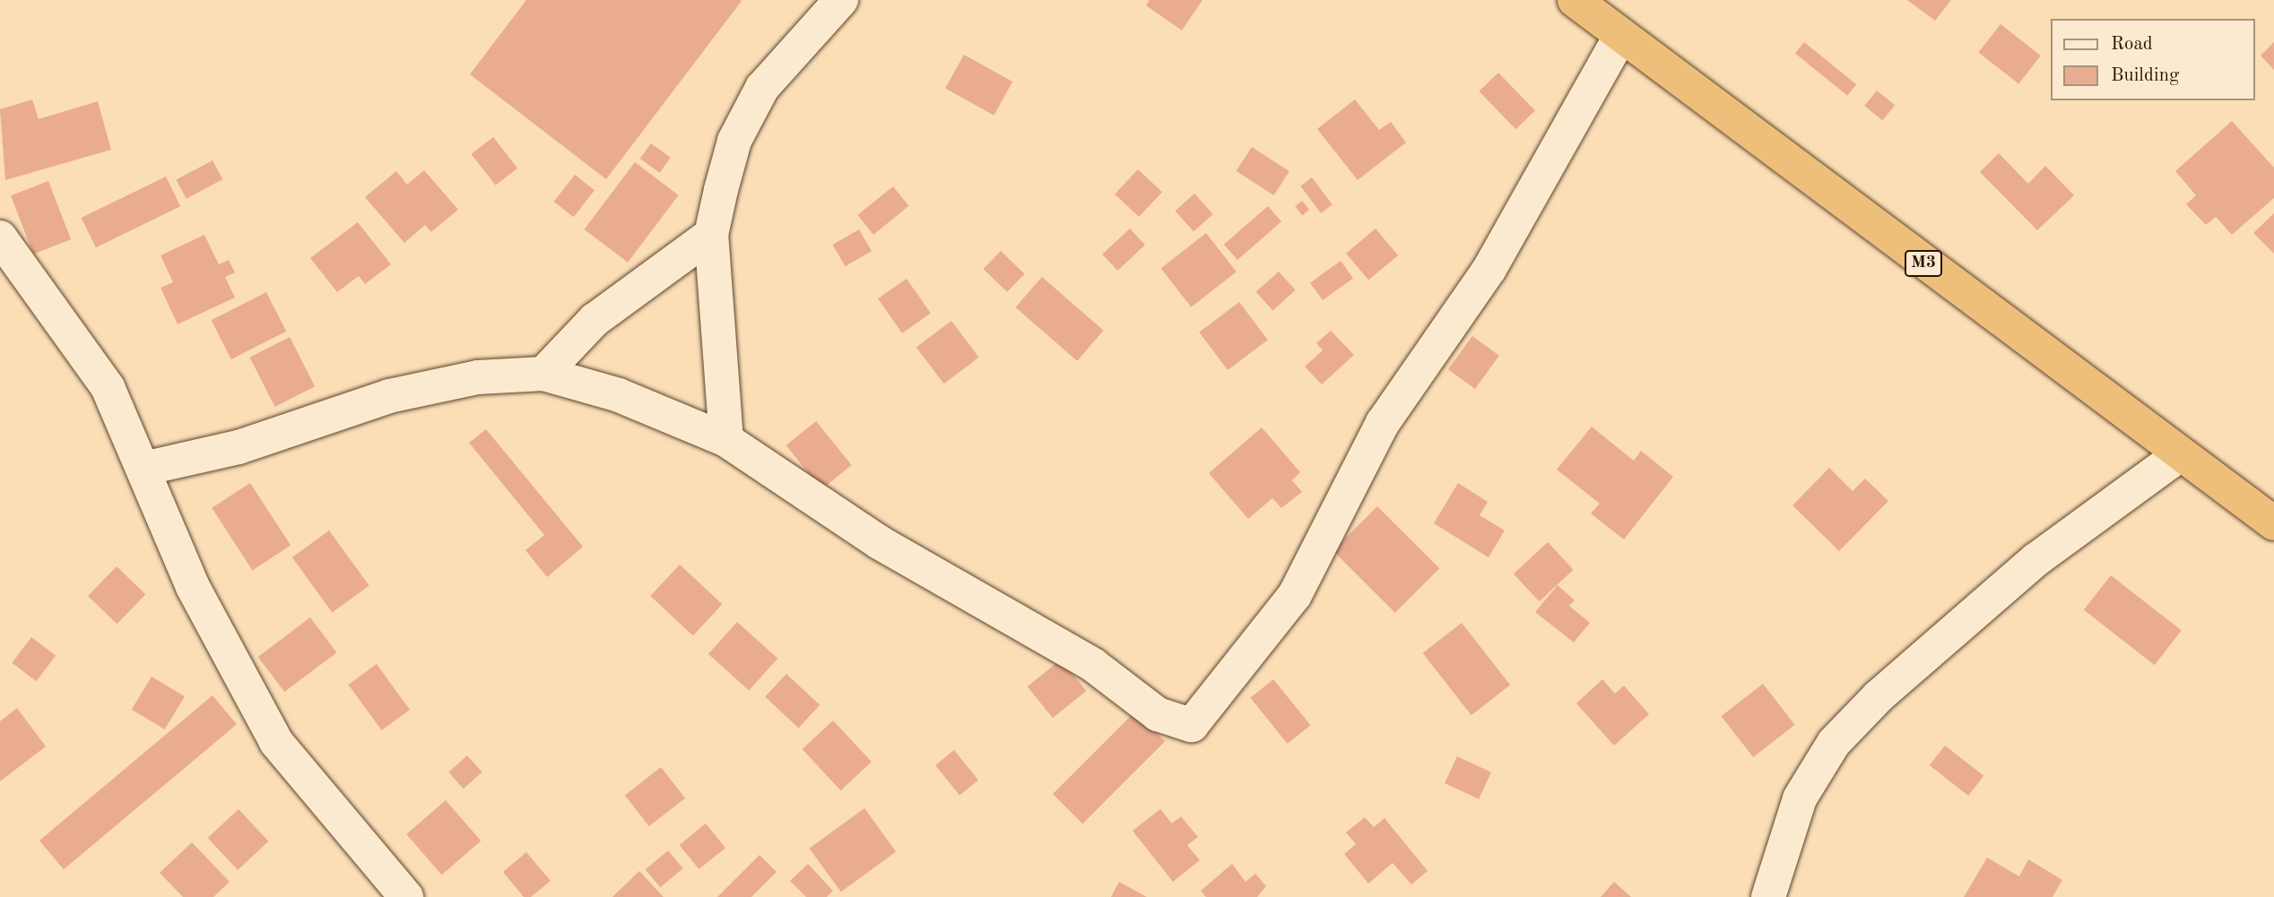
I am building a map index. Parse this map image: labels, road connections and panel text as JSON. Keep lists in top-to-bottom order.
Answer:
{
  "streets": {
    "highway": ["M3"]
  },
  "legend": ["Road", "Building"]
}
